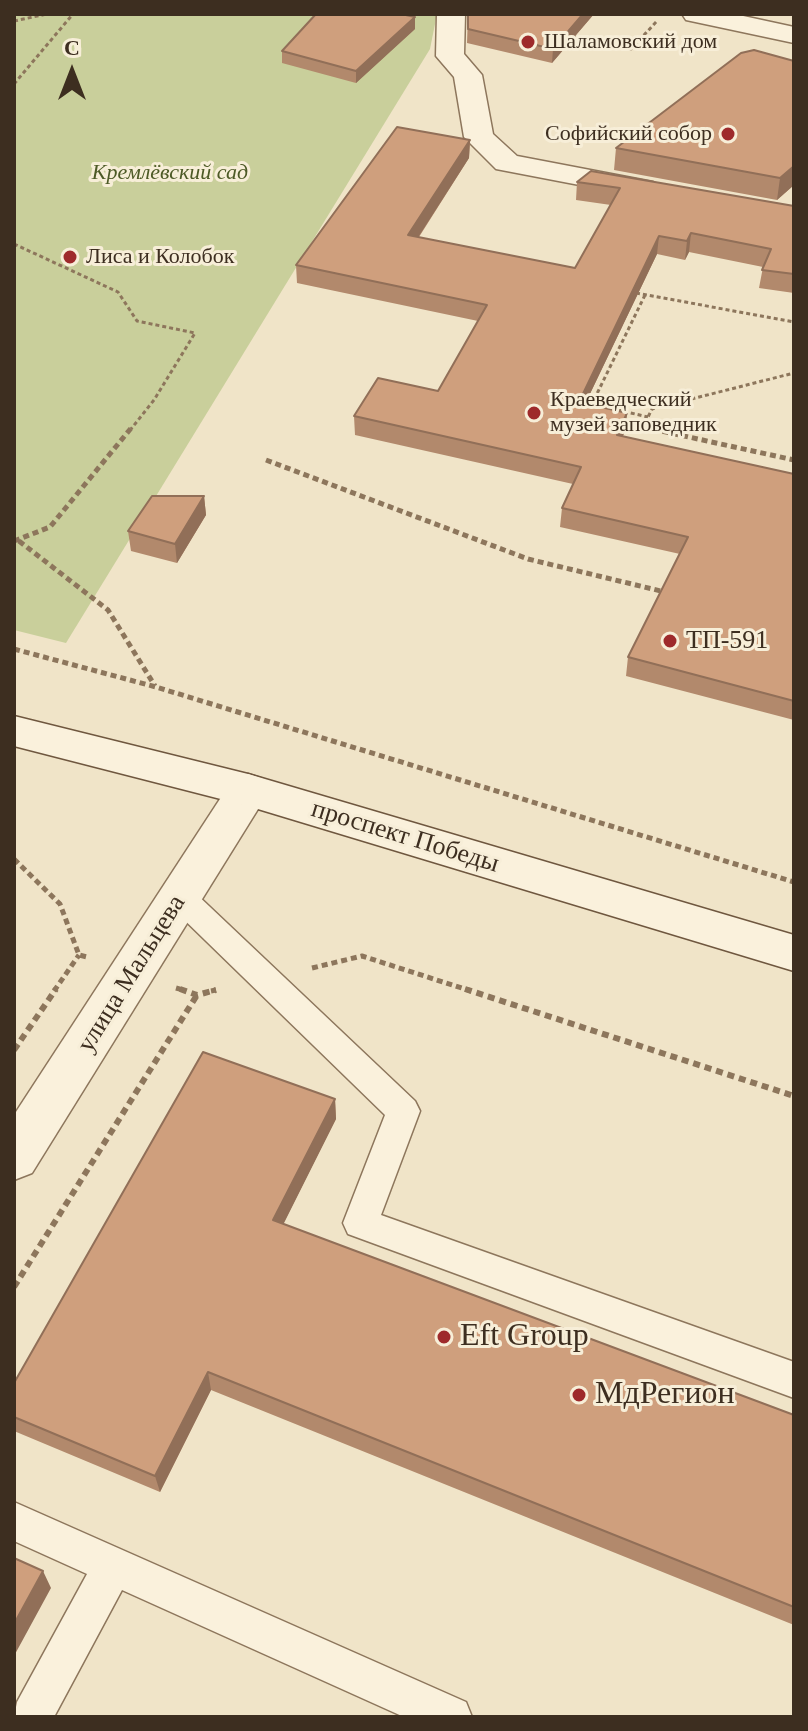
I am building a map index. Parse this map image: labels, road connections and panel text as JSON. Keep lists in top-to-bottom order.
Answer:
{
  "streets": {
    "street": ["проспект Победы", "улица Мальцева"]
  },
  "crossings": [
    ["проспект Победы", "улица Мальцева"]
  ],
  "parks": ["Кремлёвский сад"],
  "places": [
    "Шаламовский дом",
    "Софийский собор",
    "Лиса и Колобок",
    "Краеведческий музей заповедник",
    "ТП-591",
    "Eft Group",
    "МдРегион"
  ],
  "north": "top"
}
